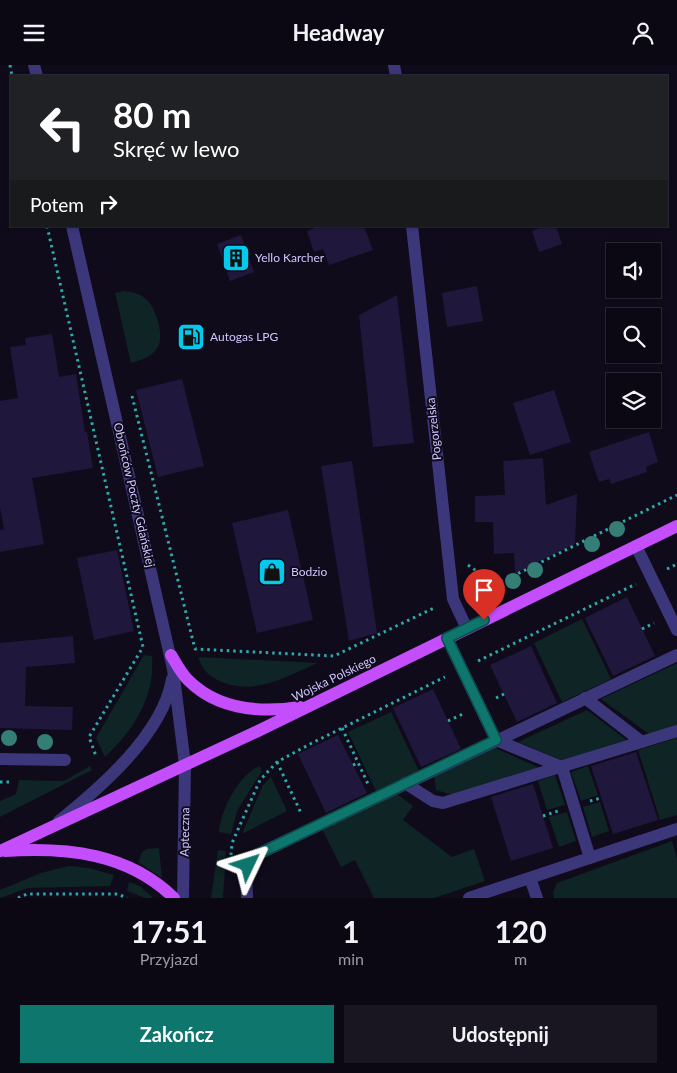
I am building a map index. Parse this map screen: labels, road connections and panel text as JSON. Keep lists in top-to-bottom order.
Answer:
{
  "streets": {
    "main road": ["Wojska Polskiego"],
    "street": ["Pogorzelska", "Obrońców Poczty Gdańskiej", "Apteczna"]
  },
  "crossings": [
    ["Pogorzelska", "Wojska Polskiego"],
    ["Obrońców Poczty Gdańskiej", "Wojska Polskiego"],
    ["Obrońców Poczty Gdańskiej", "Apteczna"],
    ["Wojska Polskiego", "Apteczna"]
  ],
  "places": {
    "building": ["Yello Karcher"],
    "fuel station": ["Autogas LPG"],
    "shop": ["Bodzio"]
  },
  "page": {
    "header": "Headway",
    "turn": ["80 m", "Skręć w lewo"],
    "then": "Potem",
    "eta": [
      "17:51",
      "Przyjazd",
      "1",
      "min",
      "120",
      "m"
    ],
    "buttons": ["Zakończ", "Udostępnij"]
  }
}
